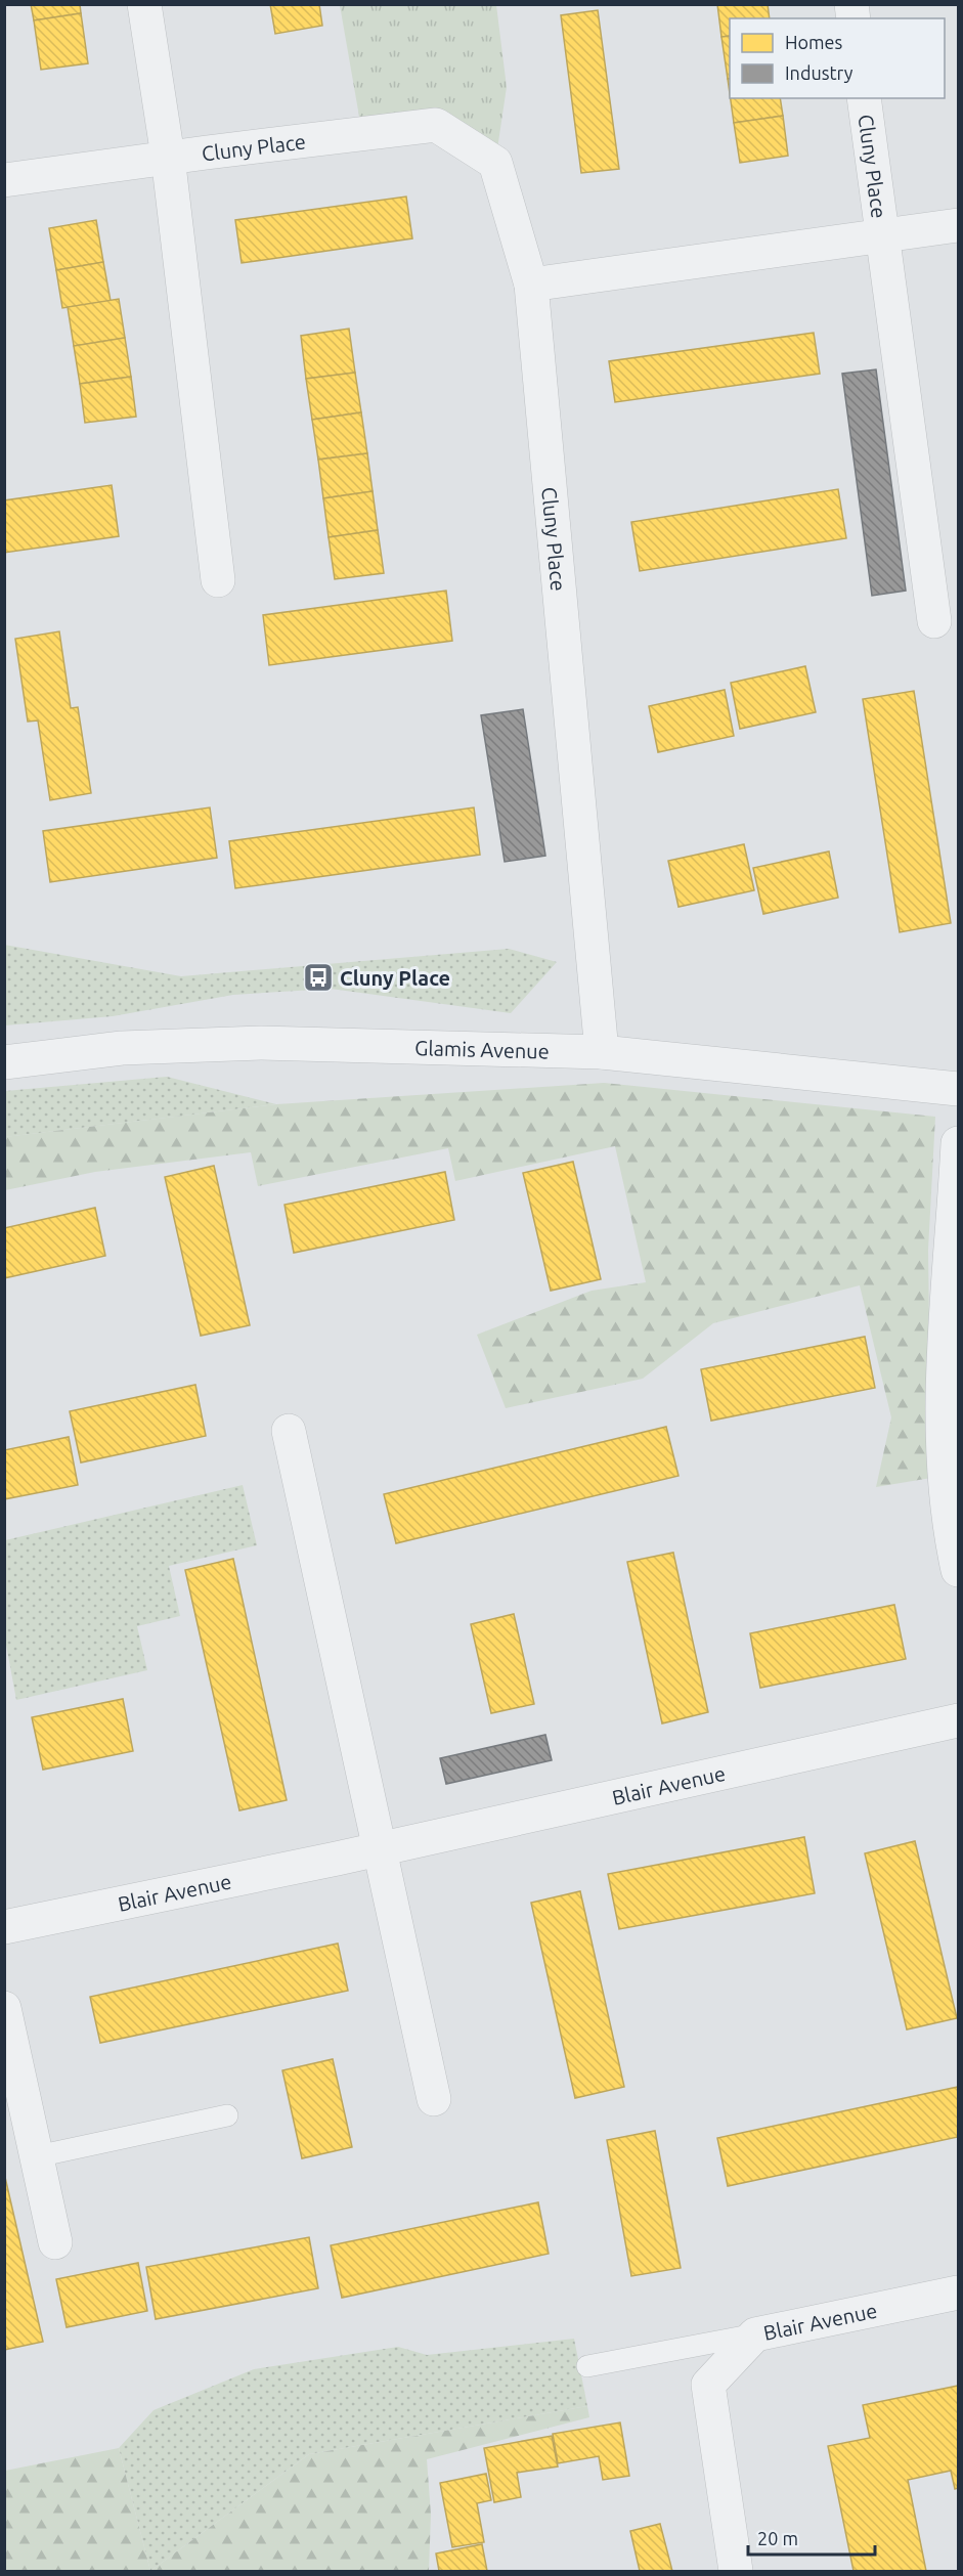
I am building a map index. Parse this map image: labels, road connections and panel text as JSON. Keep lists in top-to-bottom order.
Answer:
{
  "streets": {
    "street": ["Cluny Place", "Glamis Avenue", "Blair Avenue"]
  },
  "crossings": [
    ["Cluny Place", "Glamis Avenue"]
  ],
  "places": {
    "bus stop": ["Cluny Place"]
  },
  "legend": ["Homes", "Industry"],
  "scale_bar": "20 m"
}
